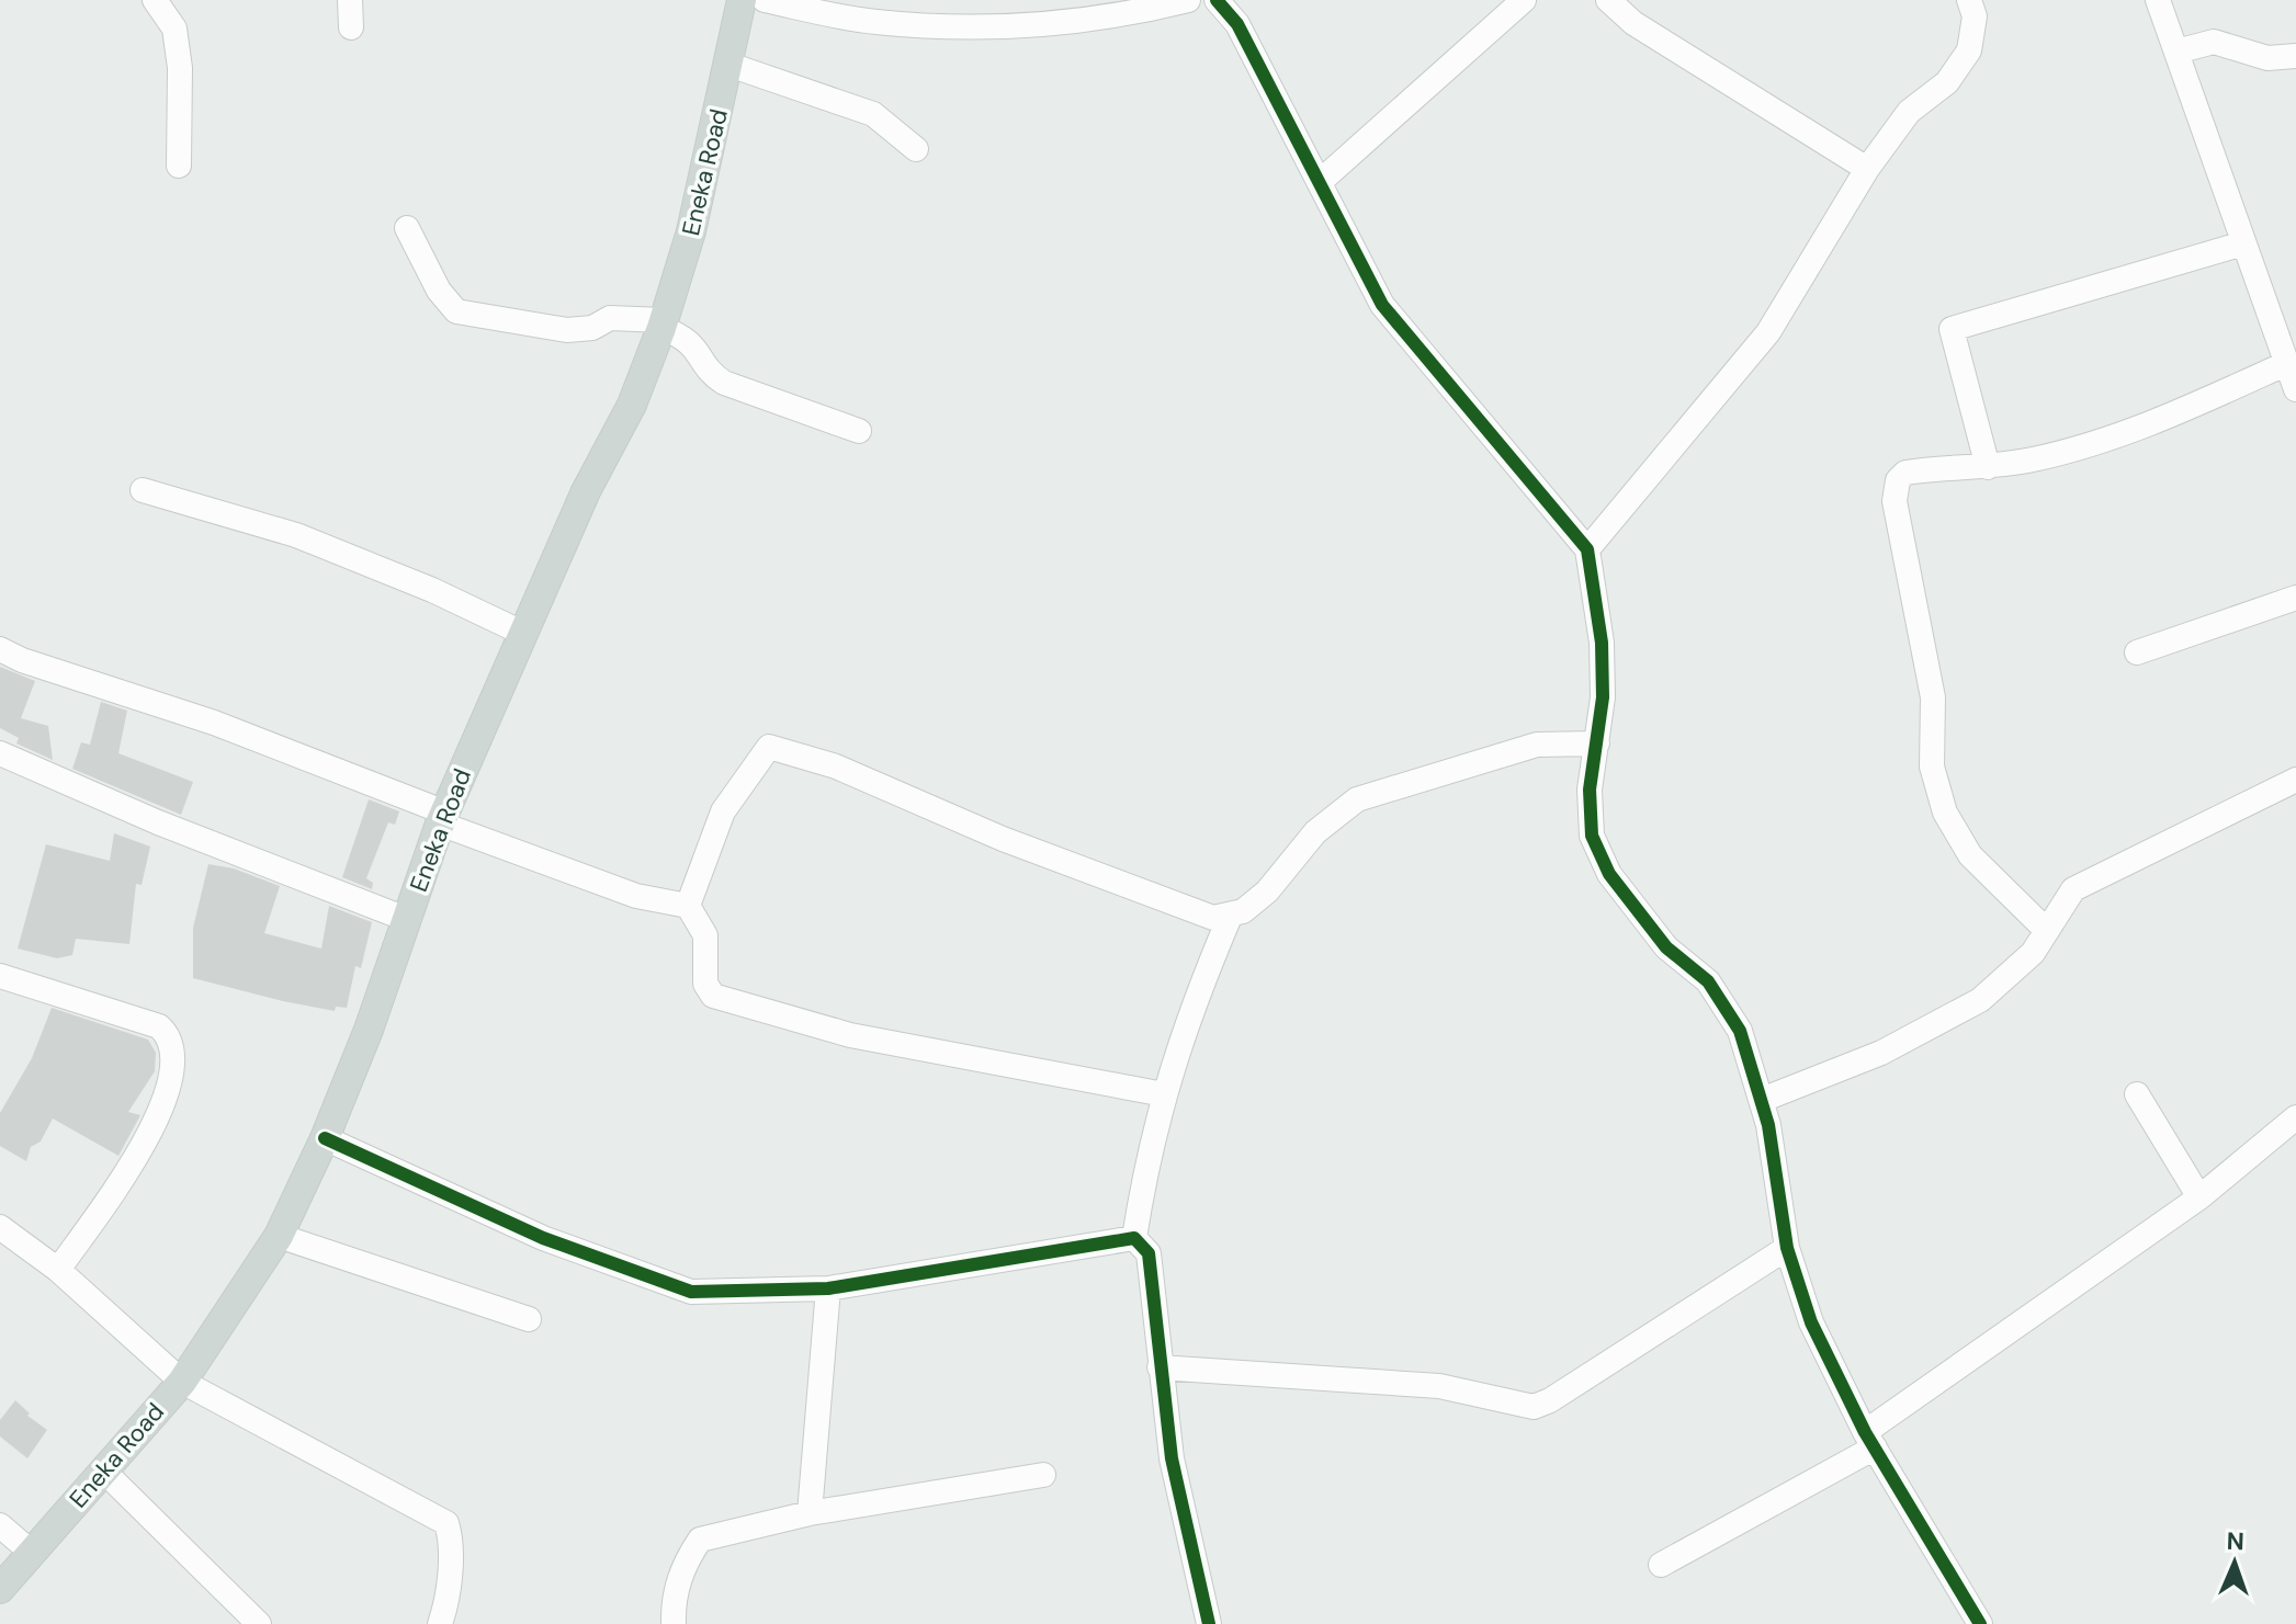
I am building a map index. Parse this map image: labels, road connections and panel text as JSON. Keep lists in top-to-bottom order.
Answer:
{
  "streets": {
    "main road": ["Eneka Road"]
  },
  "north": "top"
}
